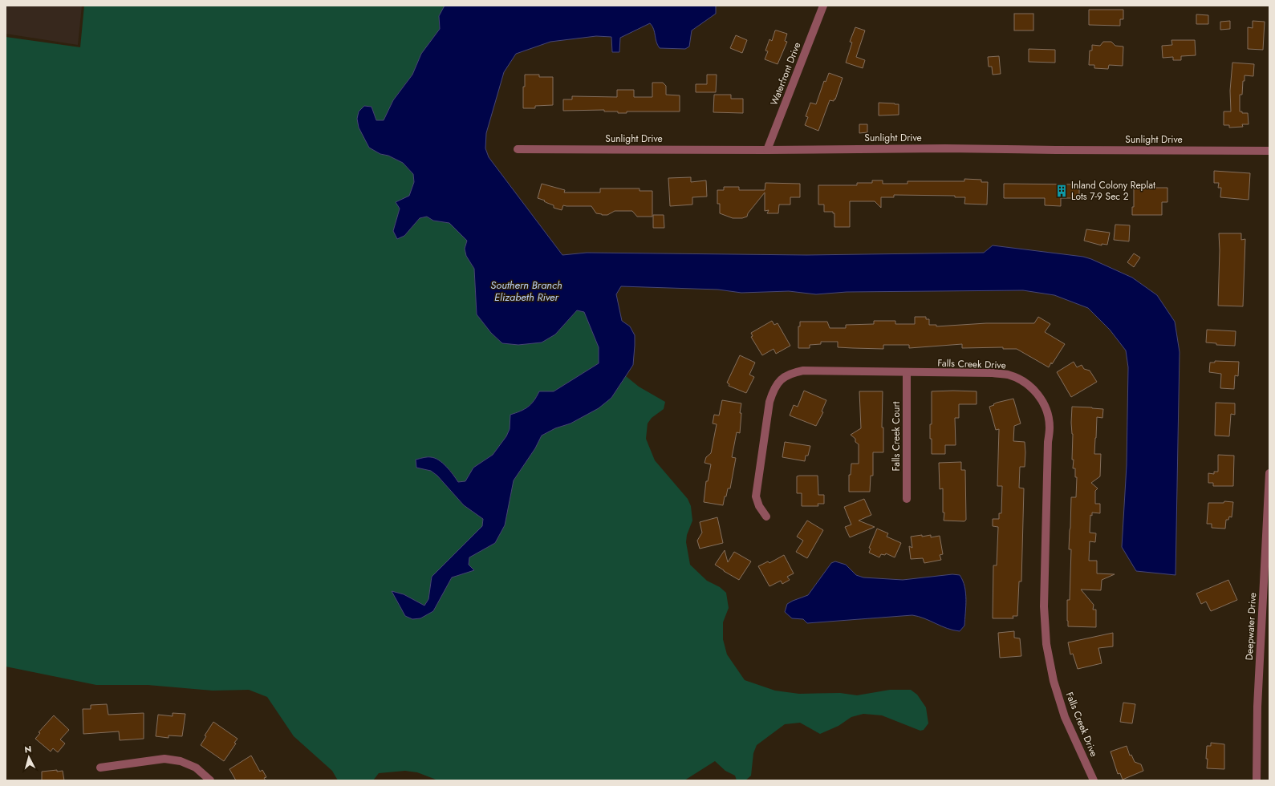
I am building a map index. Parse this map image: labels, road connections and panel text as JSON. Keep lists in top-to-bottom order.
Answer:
{
  "streets": {
    "street": [
      "Waterfront Drive",
      "Sunlight Drive",
      "Falls Creek Drive",
      "Falls Creek Court",
      "Deepwater Drive"
    ]
  },
  "crossings": [
    ["Waterfront Drive", "Sunlight Drive"],
    ["Falls Creek Drive", "Falls Creek Court"]
  ],
  "water": ["Southern Branch Elizabeth River"],
  "places": {
    "building": ["Inland Colony Replat Lots 7-9 Sec 2"]
  },
  "north": "top"
}
